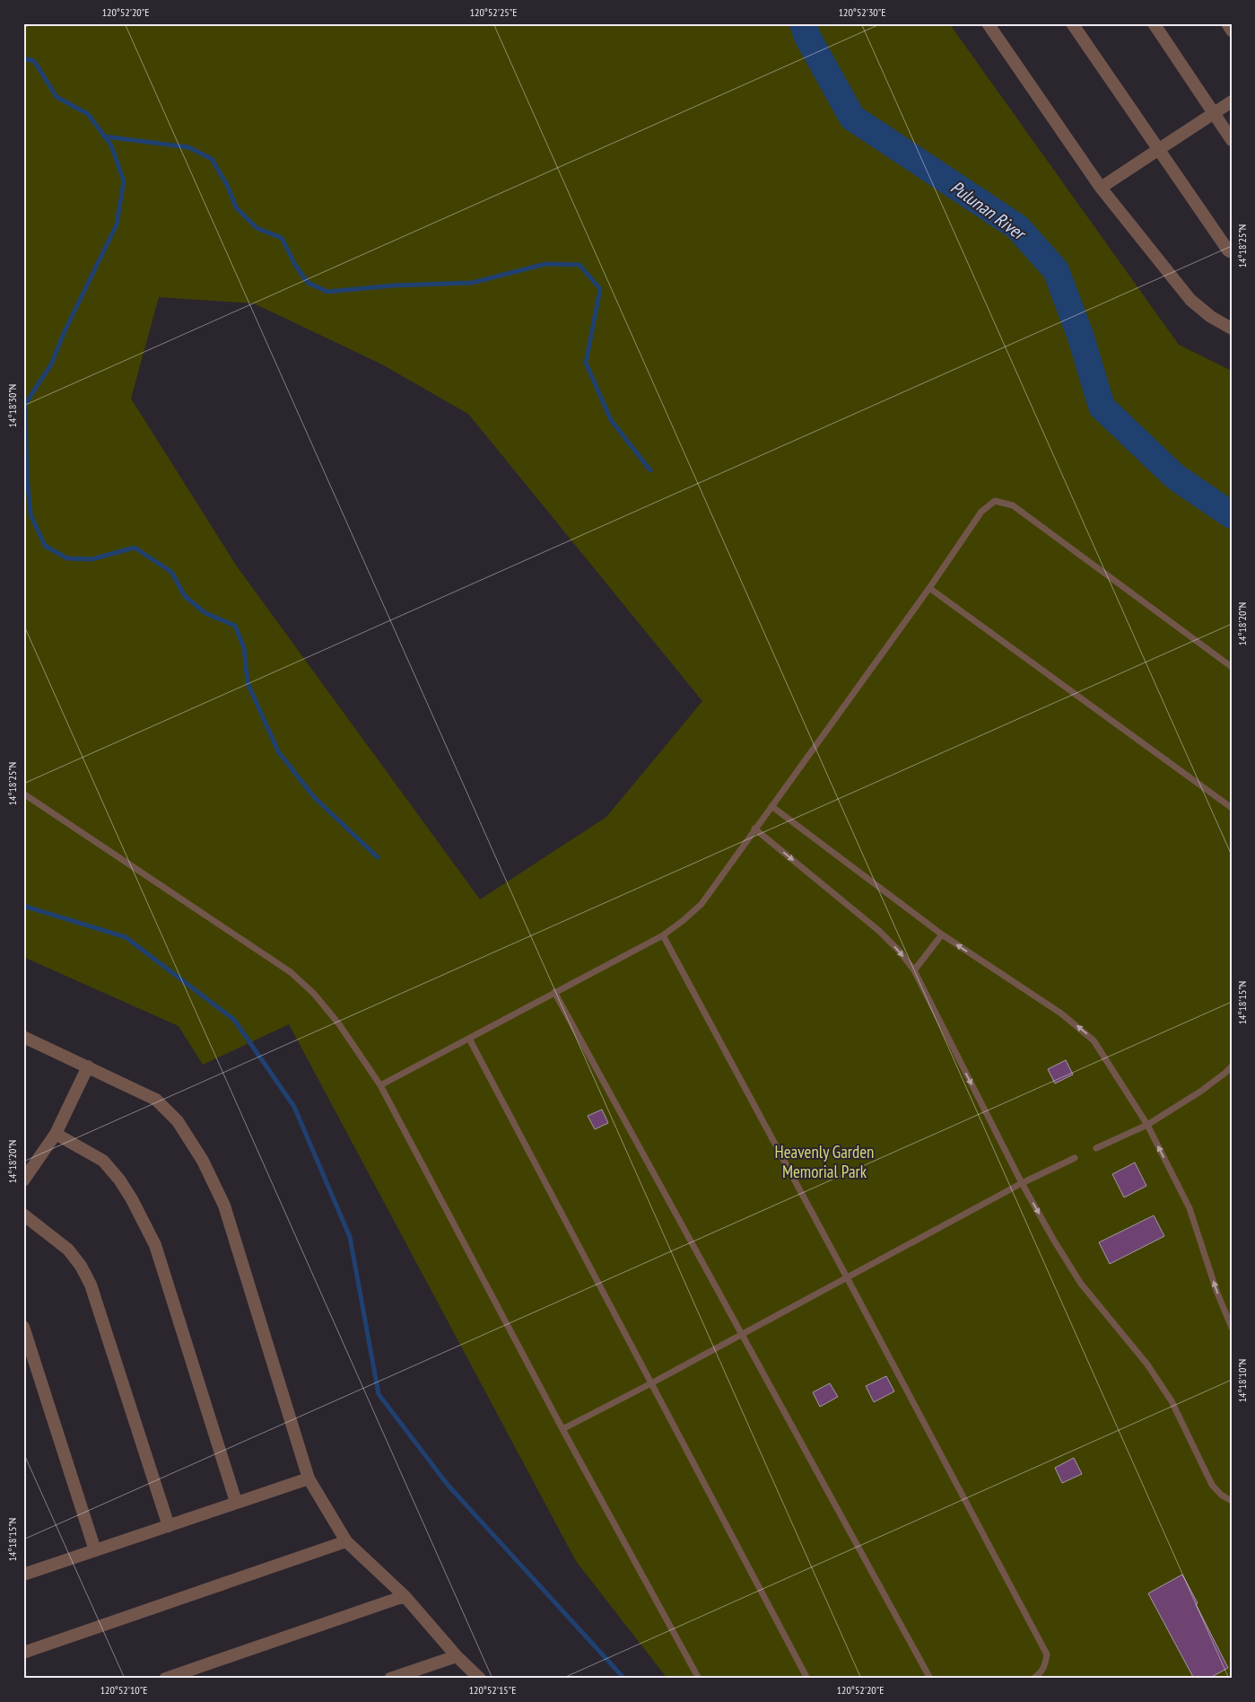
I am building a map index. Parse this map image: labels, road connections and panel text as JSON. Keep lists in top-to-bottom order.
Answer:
{
  "water": ["Pulunan River"],
  "parks": ["Heavenly Garden Memorial Park"],
  "coordinates": [
    "120°52'20\"E",
    "120°52'25\"E",
    "120°52'30\"E",
    "14°18'25\"N",
    "14°18'30\"N",
    "14°18'20\"N",
    "14°18'15\"N",
    "14°18'10\"N",
    "120°52'10\"E",
    "120°52'15\"E"
  ]
}
